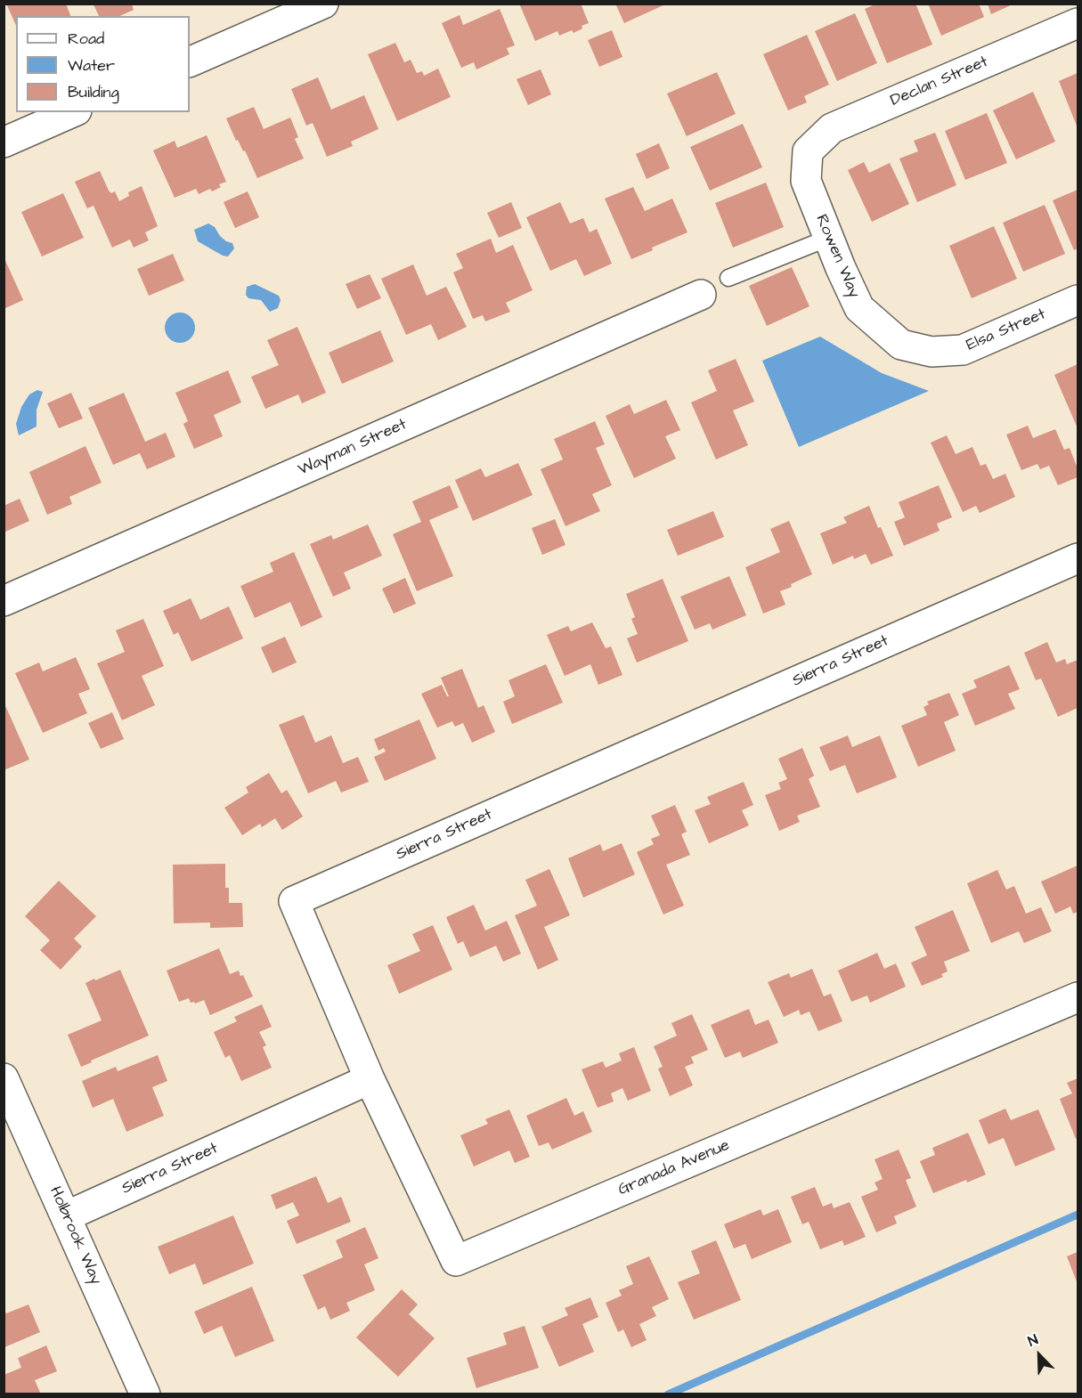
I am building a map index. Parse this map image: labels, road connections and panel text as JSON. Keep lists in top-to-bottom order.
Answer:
{
  "streets": {
    "street": [
      "Declan Street",
      "Rowen Way",
      "Elsa Street",
      "Wayman Street",
      "Sierra Street",
      "Granada Avenue",
      "Holbrook Way"
    ]
  },
  "crossings": [
    ["Declan Street", "Rowen Way"],
    ["Rowen Way", "Elsa Street"],
    ["Sierra Street", "Granada Avenue"],
    ["Sierra Street", "Holbrook Way"]
  ],
  "legend": ["Road", "Water", "Building"],
  "north": "top left"
}
